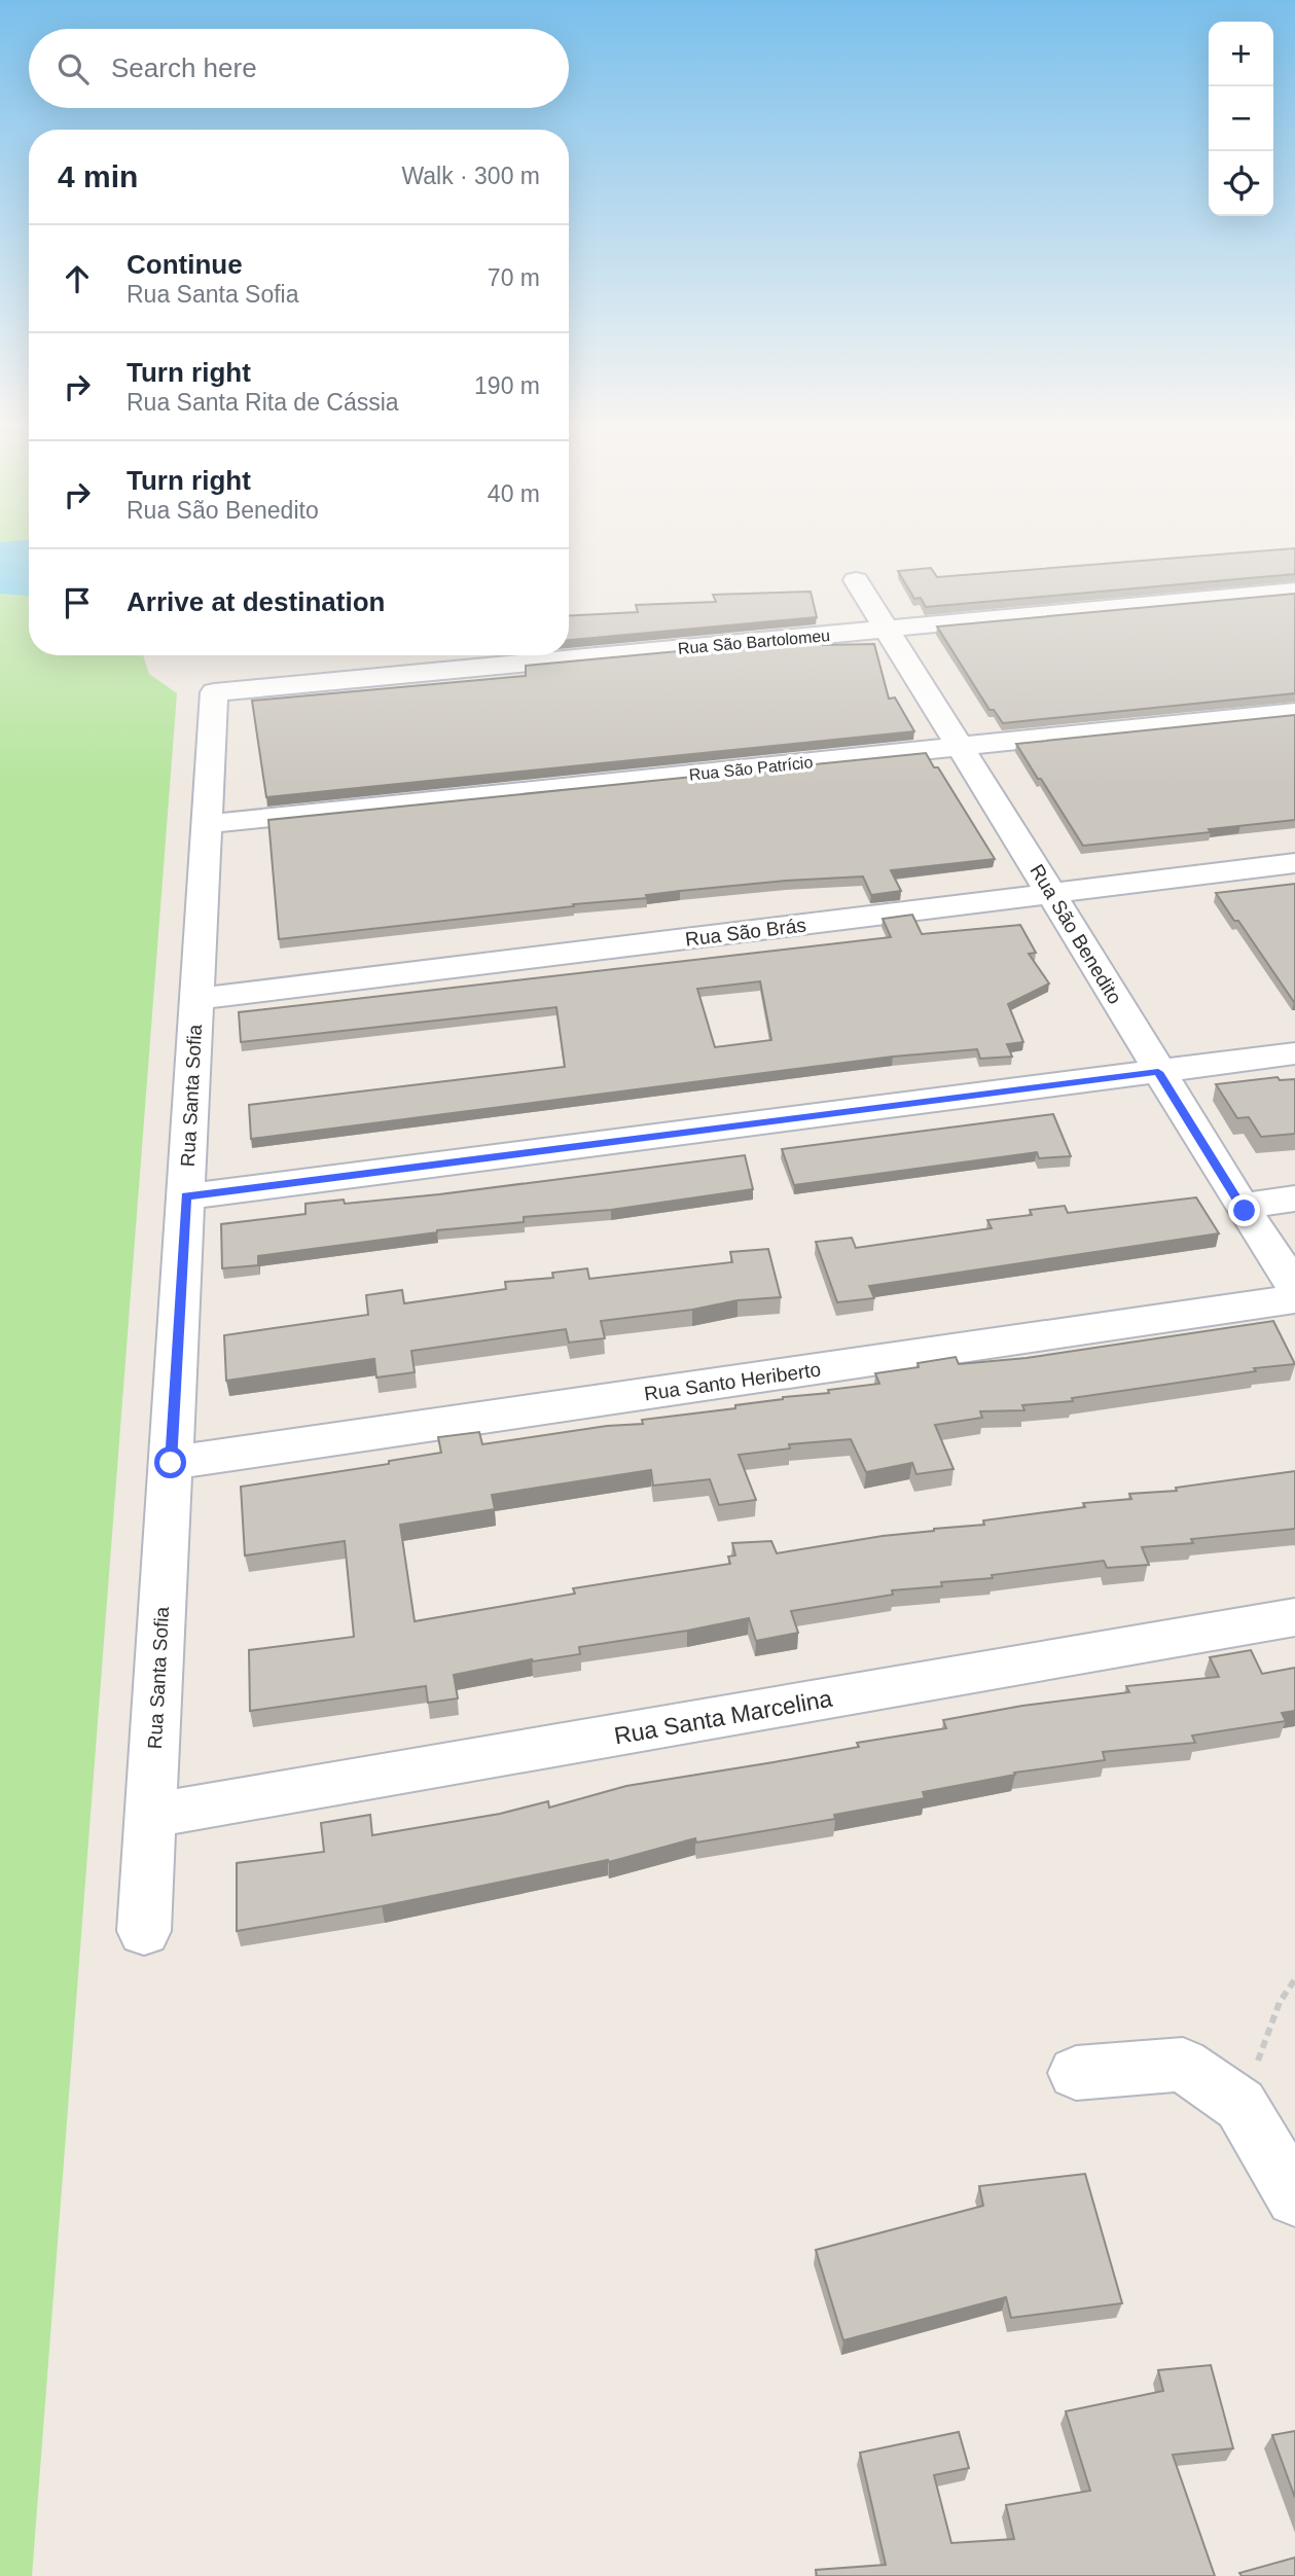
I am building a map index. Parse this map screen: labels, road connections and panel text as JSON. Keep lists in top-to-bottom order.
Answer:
{
  "streets": {
    "street": [
      "Rua São Bartolomeu",
      "Rua São Patrício",
      "Rua São Brás",
      "Rua São Benedito",
      "Rua Santa Sofia",
      "Rua Santo Heriberto",
      "Rua Santa Marcelina"
    ]
  },
  "crossings": [
    ["Rua São Bartolomeu", "Rua São Benedito"],
    ["Rua São Bartolomeu", "Rua Santa Sofia"],
    ["Rua São Patrício", "Rua São Benedito"],
    ["Rua São Patrício", "Rua Santa Sofia"],
    ["Rua São Brás", "Rua São Benedito"],
    ["Rua São Brás", "Rua Santa Sofia"],
    ["Rua Santa Sofia", "Rua Santo Heriberto"],
    ["Rua Santa Sofia", "Rua Santa Marcelina"]
  ],
  "page": {
    "map_buttons": ["+", "−"],
    "search": "Search here",
    "heading": ["4 min", "Walk · 300 m"],
    "list": [
      ["Continue", "Rua Santa Sofia", "70 m"],
      ["Turn right", "Rua Santa Rita de Cássia", "190 m"],
      ["Turn right", "Rua São Benedito", "40 m"],
      "Arrive at destination"
    ]
  }
}
